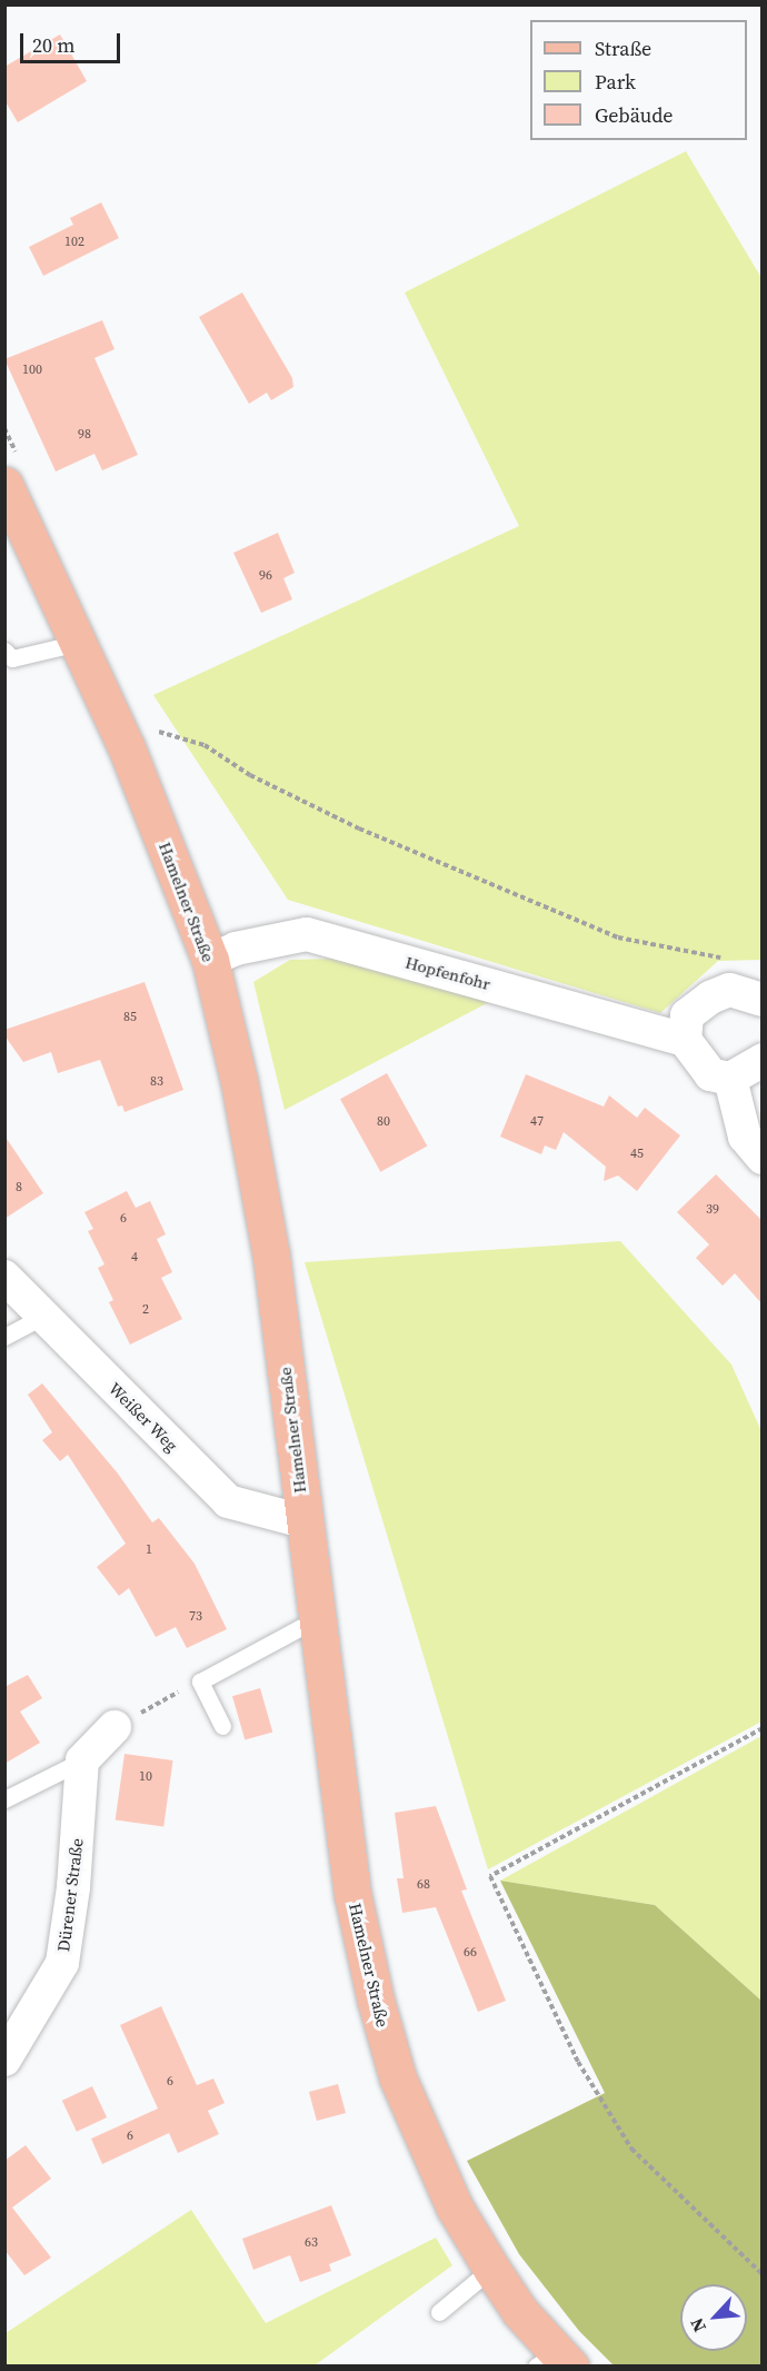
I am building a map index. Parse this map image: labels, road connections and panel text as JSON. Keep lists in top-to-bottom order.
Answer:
{
  "streets": {
    "main road": ["Hamelner Straße"],
    "street": ["Hopfenfohr", "Weißer Weg", "Dürener Straße"]
  },
  "crossings": [
    ["Hamelner Straße", "Hopfenfohr"],
    ["Hamelner Straße", "Weißer Weg"]
  ],
  "house_numbers": [
    "102",
    "100",
    "98",
    "96",
    "85",
    "83",
    "80",
    "47",
    "45",
    "8",
    "39",
    "6",
    "4",
    "2",
    "1",
    "73",
    "10",
    "68",
    "66",
    "6",
    "6",
    "63"
  ],
  "legend": ["Straße", "Park", "Gebäude"],
  "scale_bar": "20 m",
  "north": "bottom left"
}
